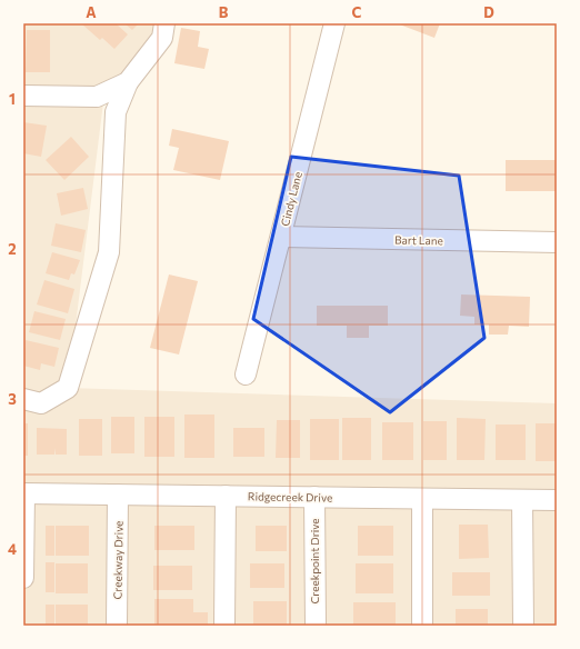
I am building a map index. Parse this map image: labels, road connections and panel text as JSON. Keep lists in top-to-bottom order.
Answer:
{
  "streets": {
    "street": [
      "Cindy Lane",
      "Bart Lane",
      "Ridgecreek Drive",
      "Creekway Drive",
      "Creekpoint Drive"
    ]
  },
  "crossings": [
    ["Cindy Lane", "Bart Lane"],
    ["Ridgecreek Drive", "Creekway Drive"],
    ["Ridgecreek Drive", "Creekpoint Drive"]
  ],
  "grid": {
    "columns": [
      "A",
      "B",
      "C",
      "D"
    ],
    "rows": [
      "1",
      "2",
      "3",
      "4"
    ]
  }
}
